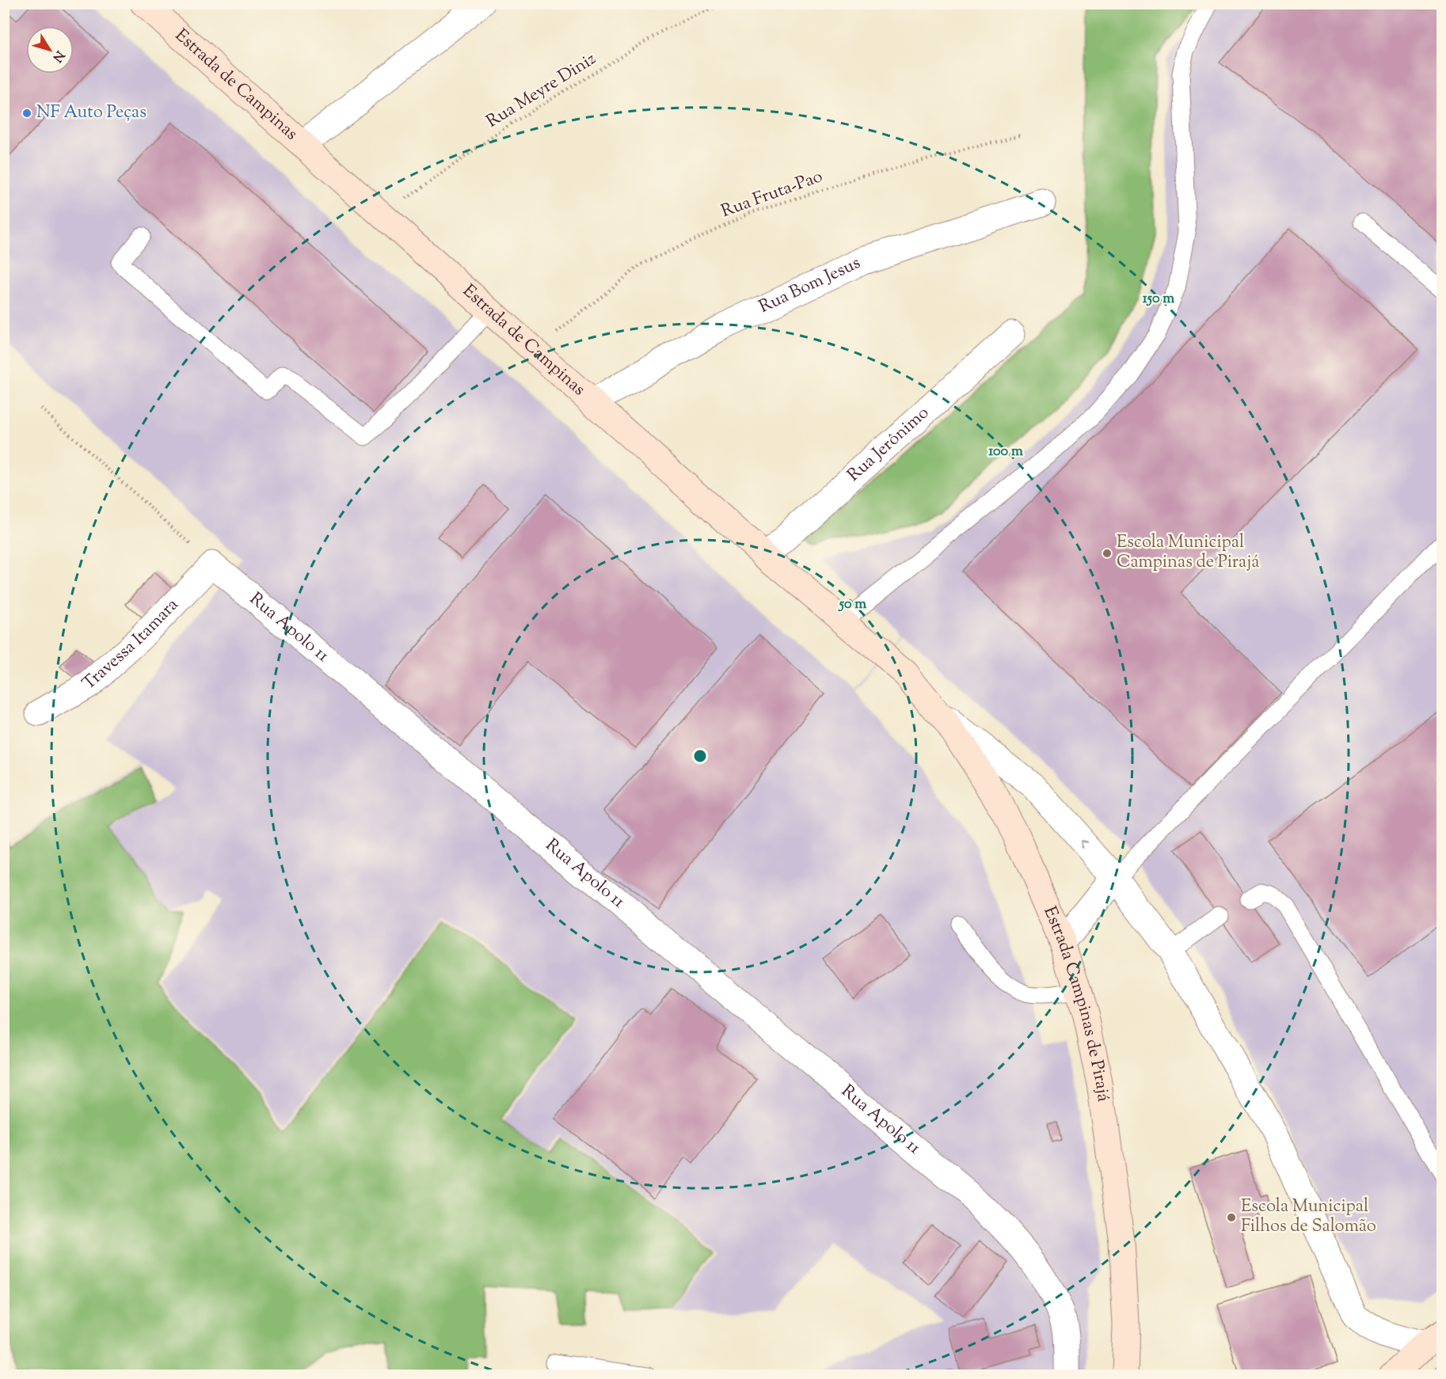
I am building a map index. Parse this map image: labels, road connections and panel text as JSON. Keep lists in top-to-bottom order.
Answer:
{
  "streets": {
    "main road": ["Estrada de Campinas", "Estrada Campinas de Pirajá"],
    "street": [
      "Rua Bom Jesus",
      "Rua Jerônimo",
      "Rua Apolo 11",
      "Travessa Itamara"
    ],
    "path": ["Rua Meyre Diniz", "Rua Fruta-Pao"]
  },
  "crossings": [
    ["Estrada de Campinas", "Rua Meyre Diniz"],
    ["Estrada de Campinas", "Rua Fruta-Pao"],
    ["Estrada de Campinas", "Rua Bom Jesus"],
    ["Estrada de Campinas", "Rua Jerônimo"],
    ["Estrada de Campinas", "Estrada Campinas de Pirajá"],
    ["Rua Apolo 11", "Travessa Itamara"]
  ],
  "places": ["NF Auto Peças", "Escola Municipal Campinas de Pirajá", "Escola Municipal Filhos de Salomão"],
  "north": "bottom right",
  "rings": ["150 m", "100 m", "50 m"]
}
